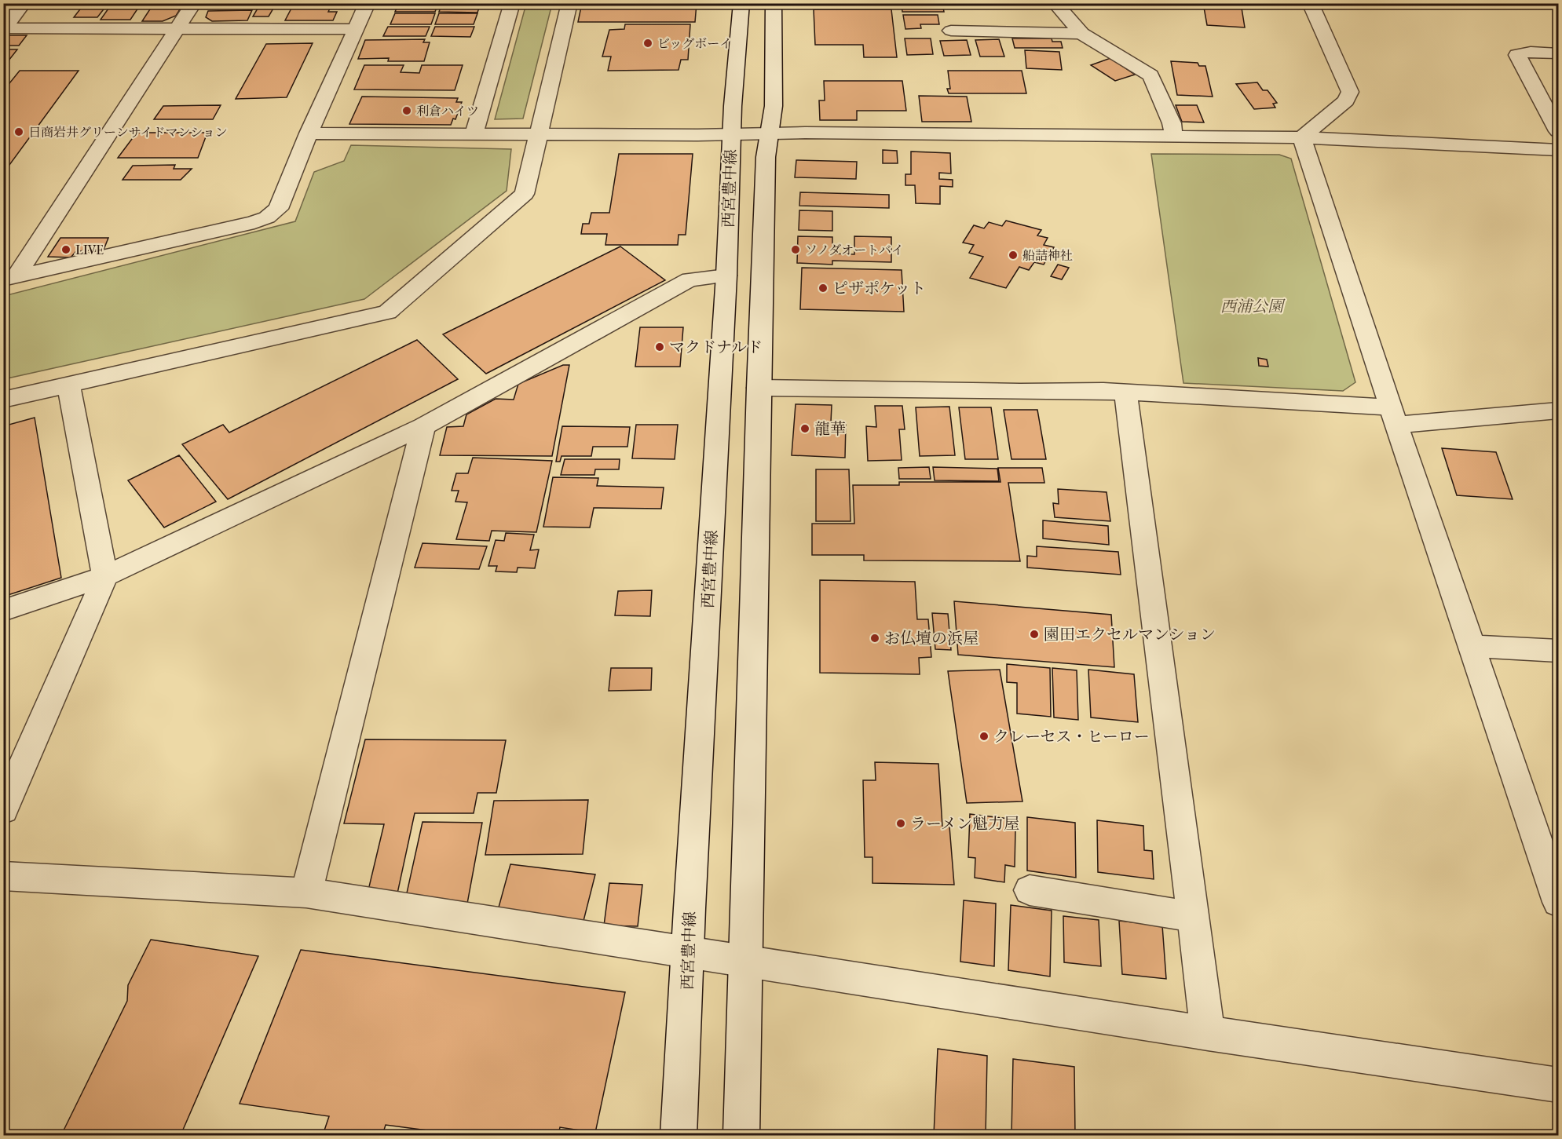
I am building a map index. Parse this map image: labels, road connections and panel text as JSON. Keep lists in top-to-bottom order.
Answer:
{
  "streets": {
    "street": ["西宮豊中線"]
  },
  "parks": ["西浦公園"],
  "places": [
    "ビッグボーイ",
    "利倉ハイツ",
    "日商岩井グリーンサイドマンション",
    "LIVE",
    "ソノダオートバイ",
    "船詰神社",
    "ピザポケット",
    "マクドナルド",
    "龍華",
    "園田エクセルマンション",
    "お仏壇の浜屋",
    "クレーセス・ヒーロー",
    "ラーメン魁力屋"
  ]
}
